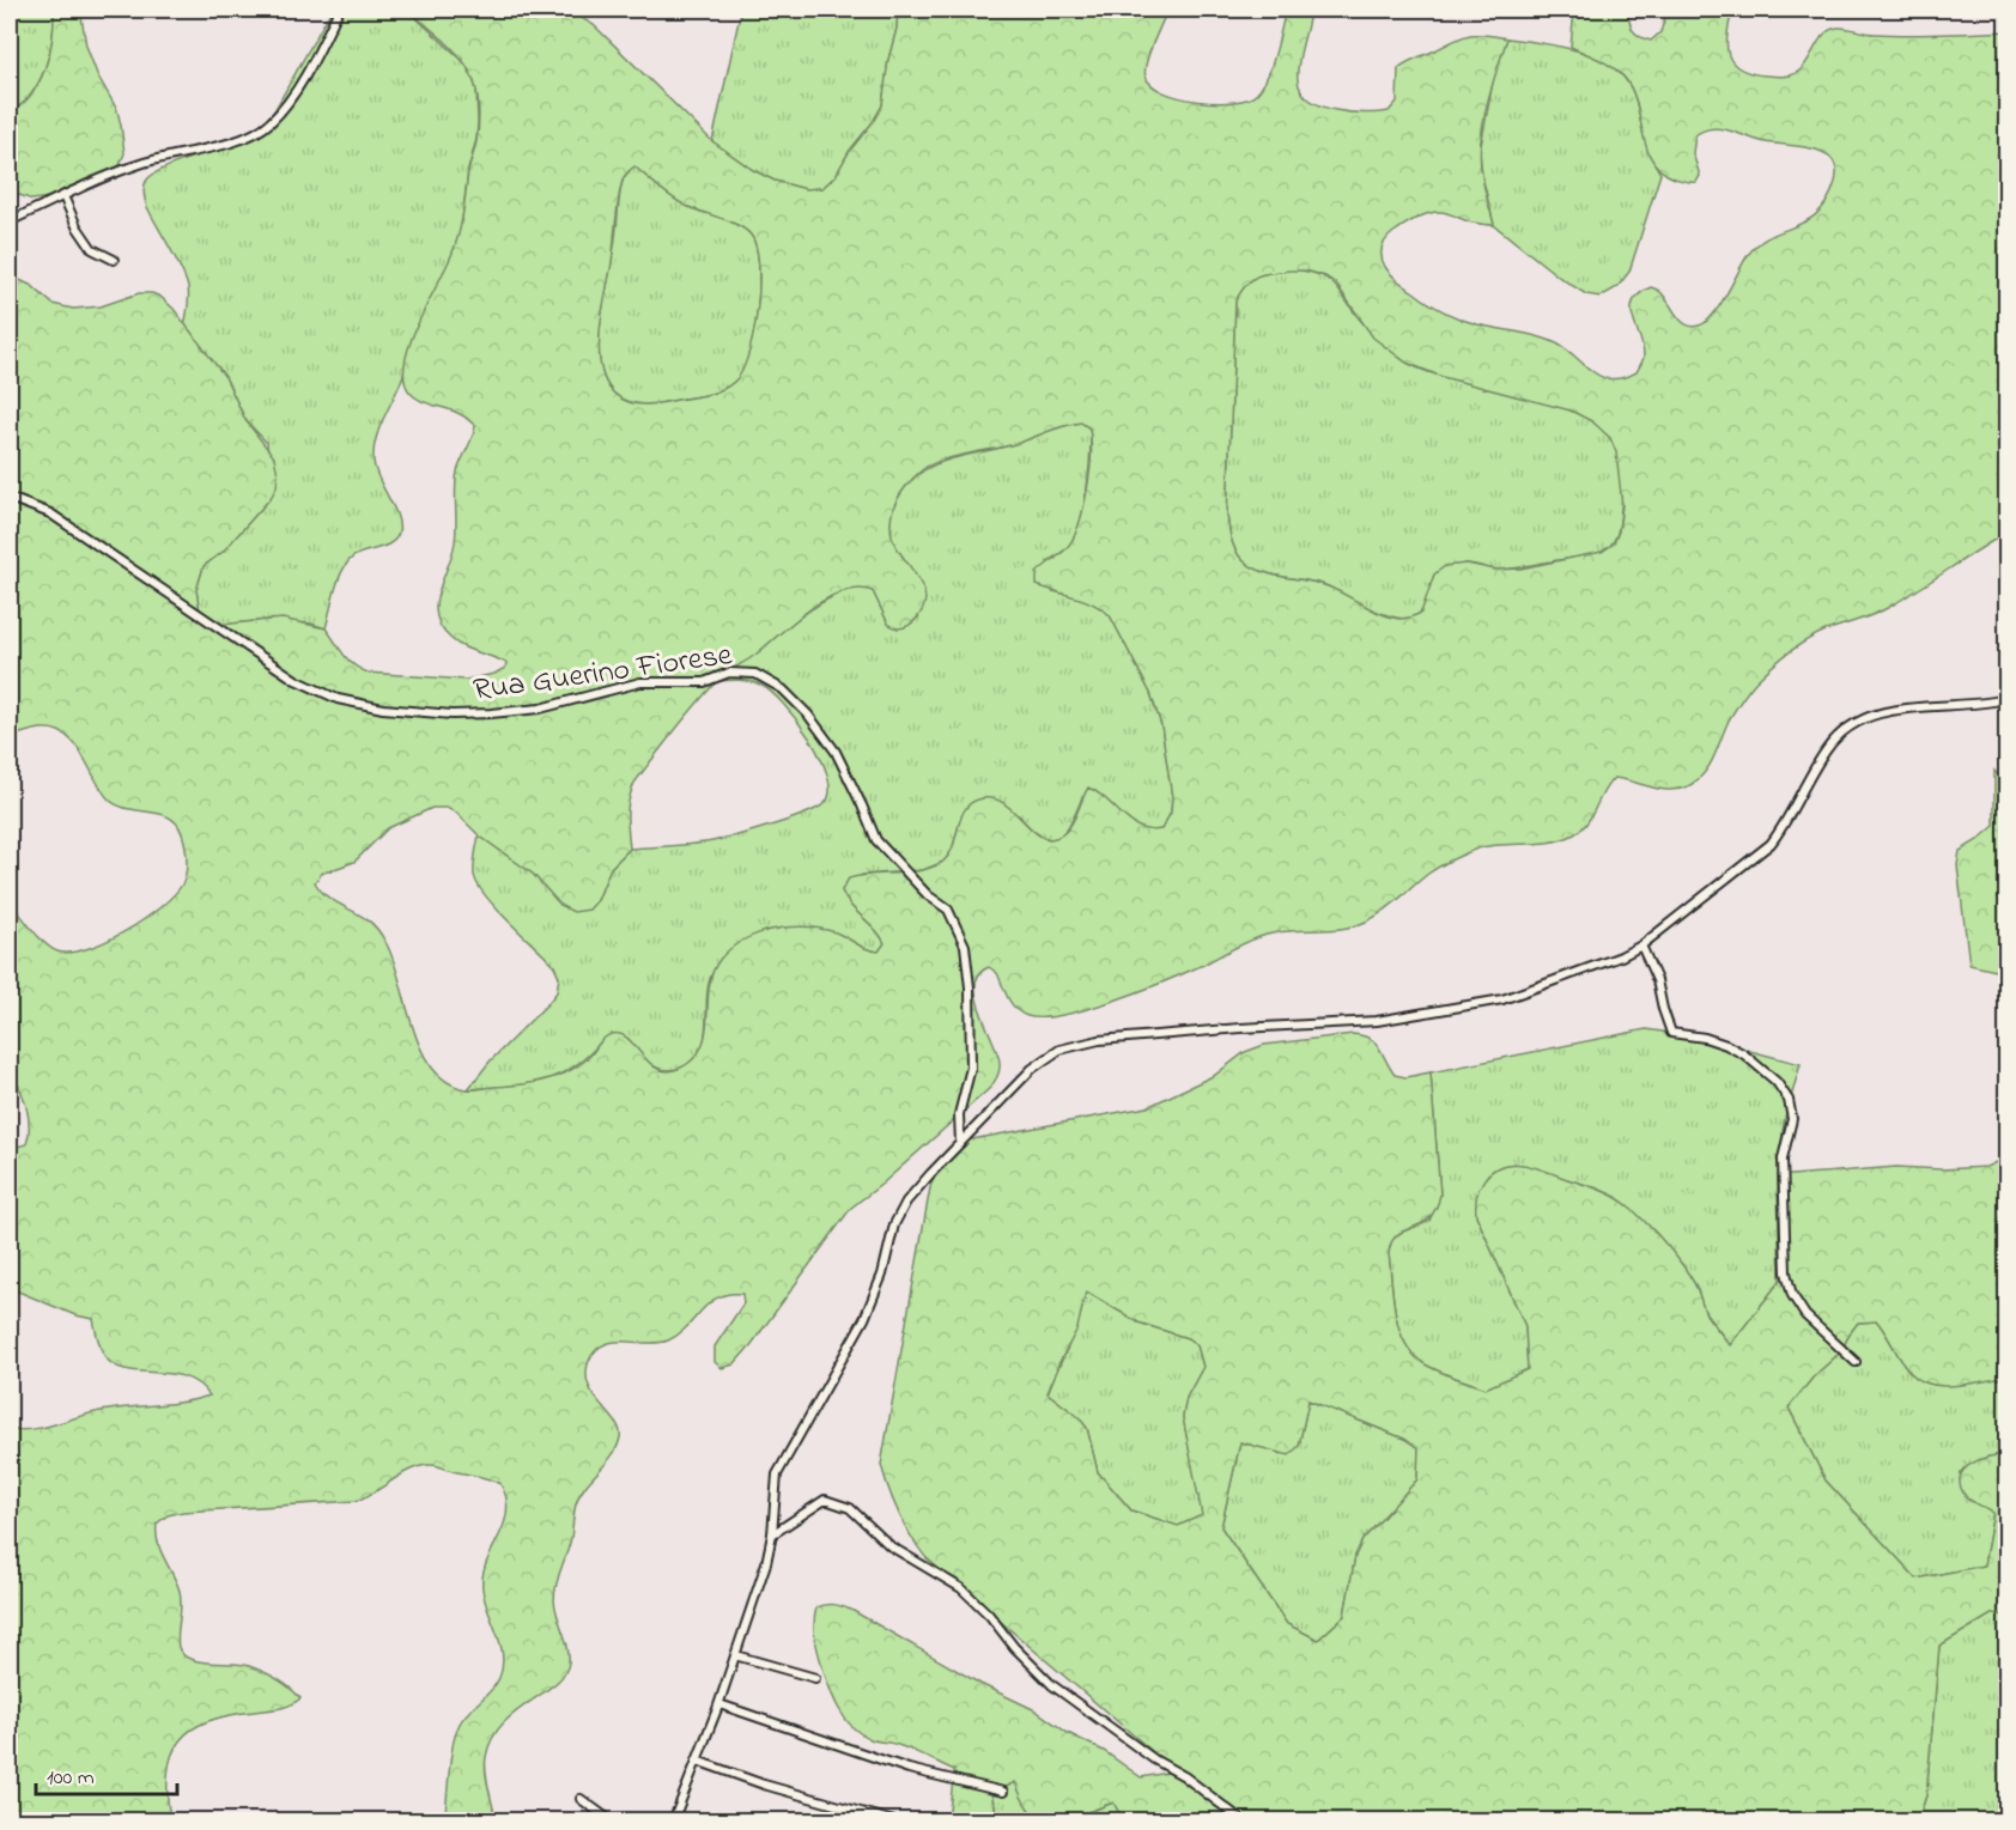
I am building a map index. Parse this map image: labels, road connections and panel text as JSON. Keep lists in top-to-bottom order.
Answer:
{
  "streets": {
    "street": ["Rua Guerino Fiorese"]
  },
  "scale_bar": "100 m"
}
